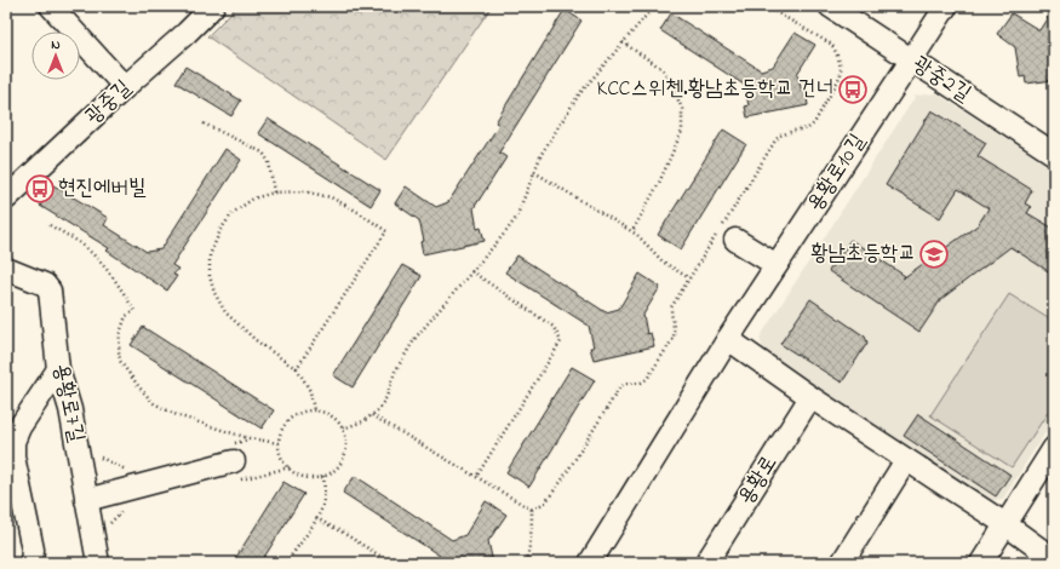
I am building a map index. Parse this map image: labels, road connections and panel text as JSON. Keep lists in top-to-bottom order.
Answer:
{
  "streets": {
    "street": [
      "광중2길",
      "광중길",
      "용황로10길",
      "용황로7길",
      "용황로"
    ]
  },
  "crossings": [
    ["광중2길", "용황로10길"]
  ],
  "places": {
    "bus stop": ["KCC스위첸.황남초등학교 건너", "현진에버빌"],
    "school or university": ["황남초등학교"]
  },
  "north": "top"
}
